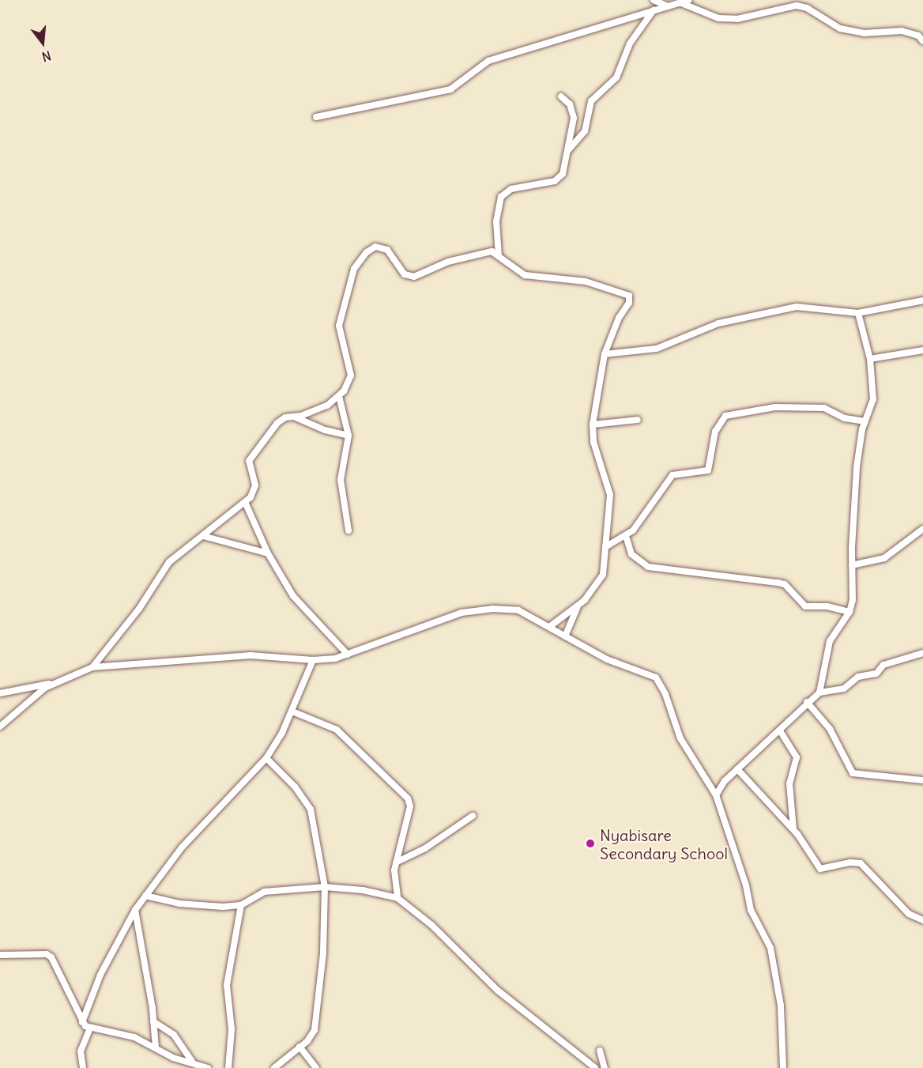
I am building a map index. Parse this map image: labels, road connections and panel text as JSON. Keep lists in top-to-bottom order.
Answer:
{
  "places": ["Nyabisare Secondary School"],
  "north": "bottom"
}
